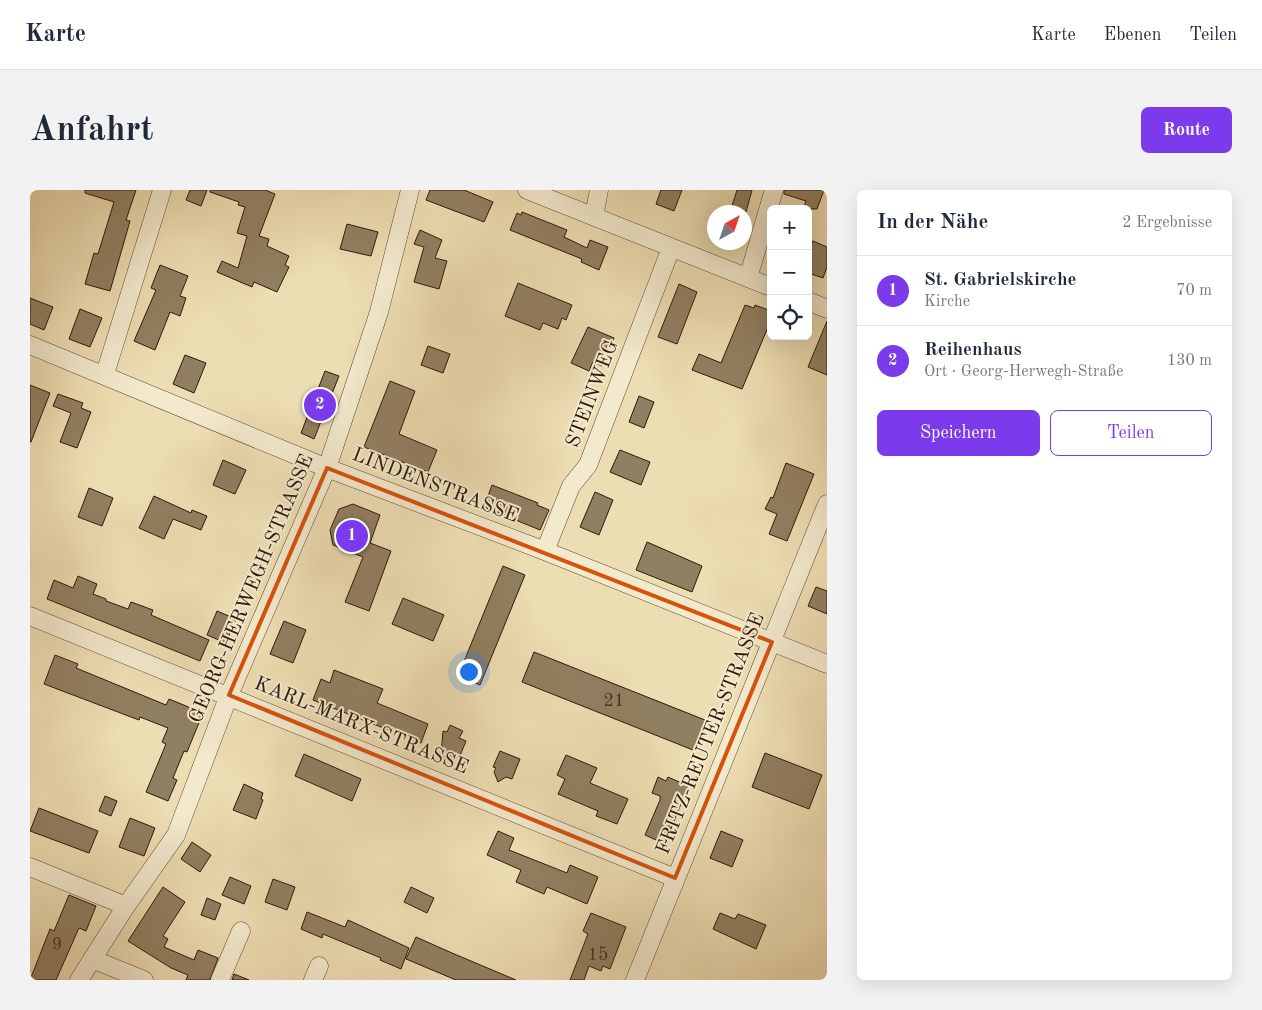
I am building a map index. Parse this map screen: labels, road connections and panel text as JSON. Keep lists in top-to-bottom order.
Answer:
{
  "streets": {
    "street": [
      "STEINWEG",
      "LINDENSTRASSE",
      "GEORG-HERWEGH-STRASSE",
      "KARL-MARX-STRASSE",
      "FRITZ-REUTER-STRASSE"
    ]
  },
  "crossings": [
    ["STEINWEG", "LINDENSTRASSE"],
    ["LINDENSTRASSE", "GEORG-HERWEGH-STRASSE"],
    ["LINDENSTRASSE", "FRITZ-REUTER-STRASSE"],
    ["GEORG-HERWEGH-STRASSE", "KARL-MARX-STRASSE"],
    ["KARL-MARX-STRASSE", "FRITZ-REUTER-STRASSE"]
  ],
  "house_numbers": ["21", "9", "15"],
  "north": "top right",
  "page": {
    "header": "Karte",
    "nav": ["Karte", "Ebenen", "Teilen"],
    "buttons": [
      "Route",
      ["Speichern", "Teilen"]
    ],
    "title": "Anfahrt",
    "heading": ["In der Nähe", "2 Ergebnisse"],
    "map_buttons": ["+", "−"],
    "list": [
      {
        "mark": "1",
        "name": "St. Gabrielskirche",
        "note": "Kirche",
        "value": "70 m"
      },
      {
        "mark": "2",
        "name": "Reihenhaus",
        "note": "Ort · Georg-Herwegh-Straße",
        "value": "130 m"
      }
    ],
    "pins": ["2", "1"]
  }
}
